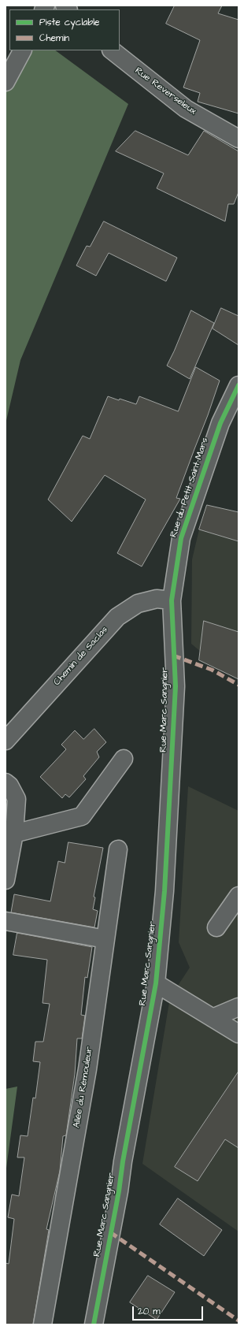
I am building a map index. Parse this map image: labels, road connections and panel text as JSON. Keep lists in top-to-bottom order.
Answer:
{
  "streets": {
    "street": [
      "Rue Reverseleux",
      "Rue du Petit Saint-Mars",
      "Chemin de Saclas",
      "Rue Marc Sangnier",
      "Allée du Rémouleur"
    ]
  },
  "crossings": [
    ["Rue du Petit Saint-Mars", "Chemin de Saclas"],
    ["Rue du Petit Saint-Mars", "Rue Marc Sangnier"],
    ["Chemin de Saclas", "Rue Marc Sangnier"]
  ],
  "legend": ["Piste cyclable", "Chemin"],
  "scale_bar": "20 m"
}
